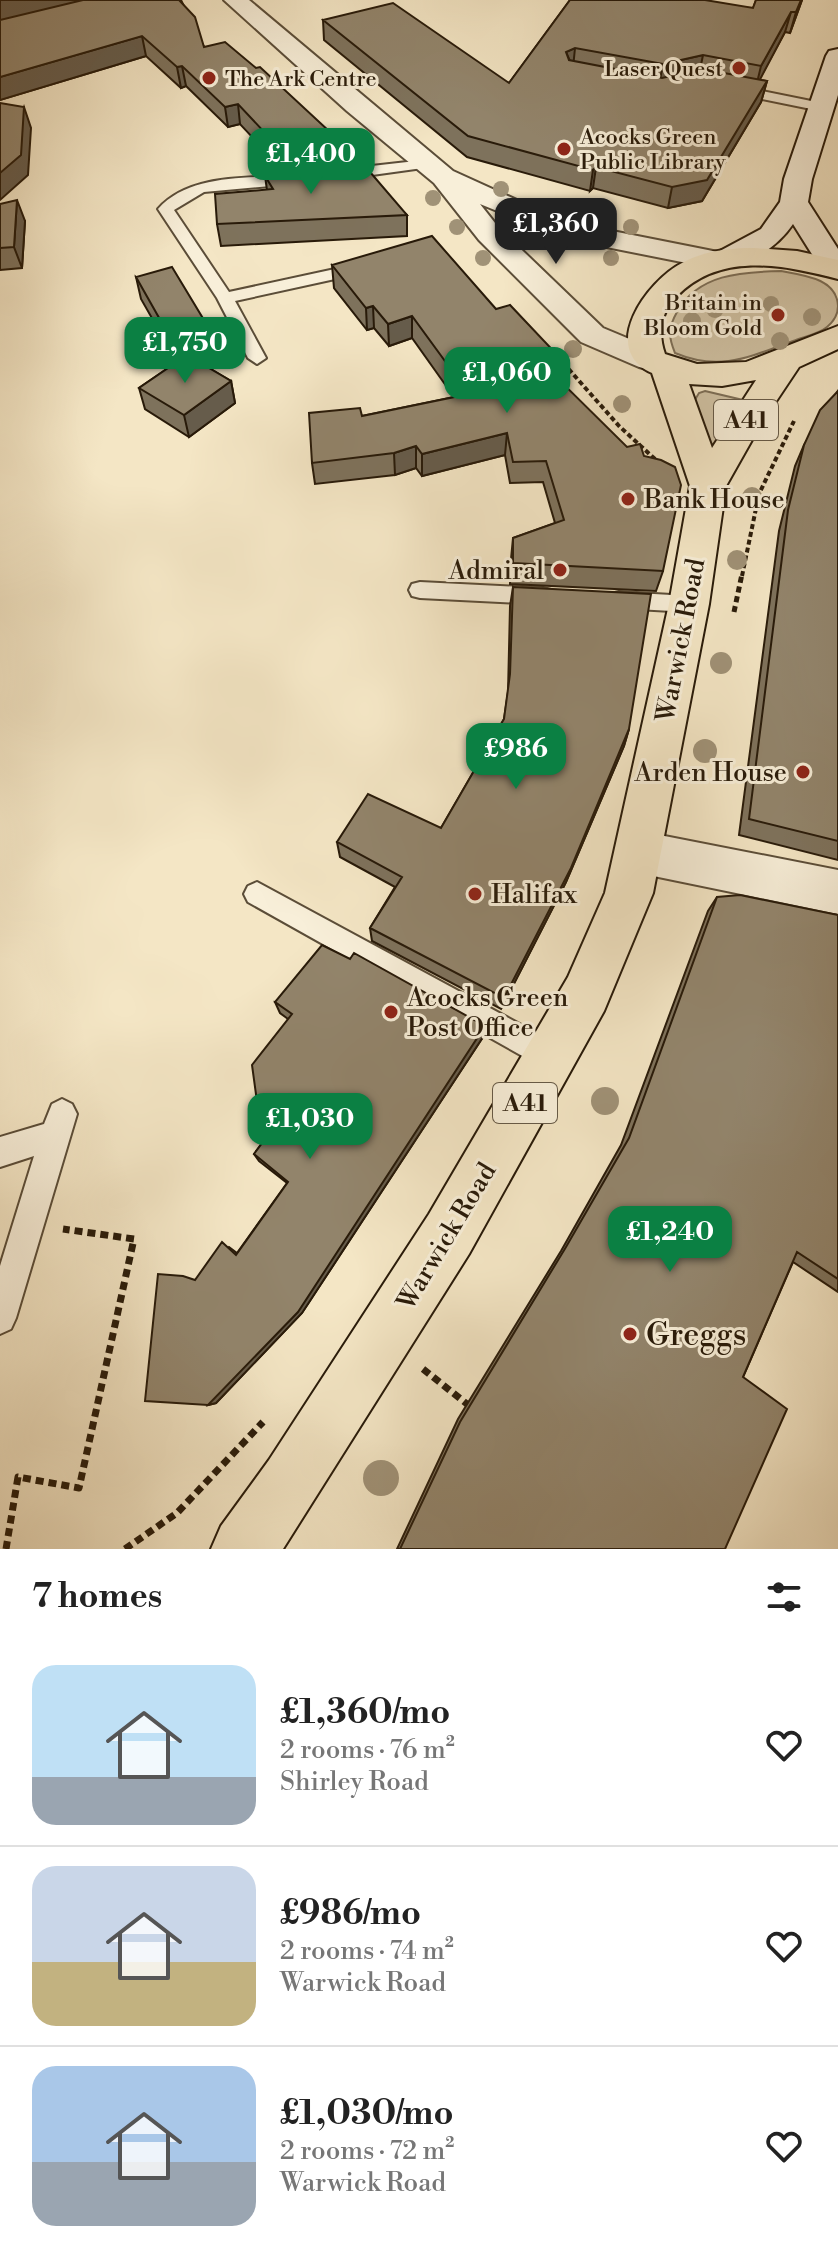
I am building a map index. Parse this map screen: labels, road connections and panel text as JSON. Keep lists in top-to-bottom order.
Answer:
{
  "streets": {
    "highway": ["A41", "Warwick Road"]
  },
  "crossings": [
    ["A41", "Warwick Road"]
  ],
  "places": [
    "Laser Quest",
    "The Ark Centre",
    "Acocks Green Public Library",
    "Britain in Bloom Gold",
    "Bank House",
    "Admiral",
    "Arden House",
    "Halifax",
    "Acocks Green Post Office",
    "Greggs"
  ],
  "page": {
    "price": [
      "£1,400",
      "£1,360",
      "£1,750",
      "£1,060",
      "£986",
      "£1,030",
      "£1,240"
    ],
    "heading": "7 homes",
    "list": [
      {
        "name": "£1,360/mo",
        "note": "2 rooms · 76 m² · Shirley Road"
      },
      {
        "name": "£986/mo",
        "note": "2 rooms · 74 m² · Warwick Road"
      },
      {
        "name": "£1,030/mo",
        "note": "2 rooms · 72 m² · Warwick Road"
      }
    ]
  }
}
